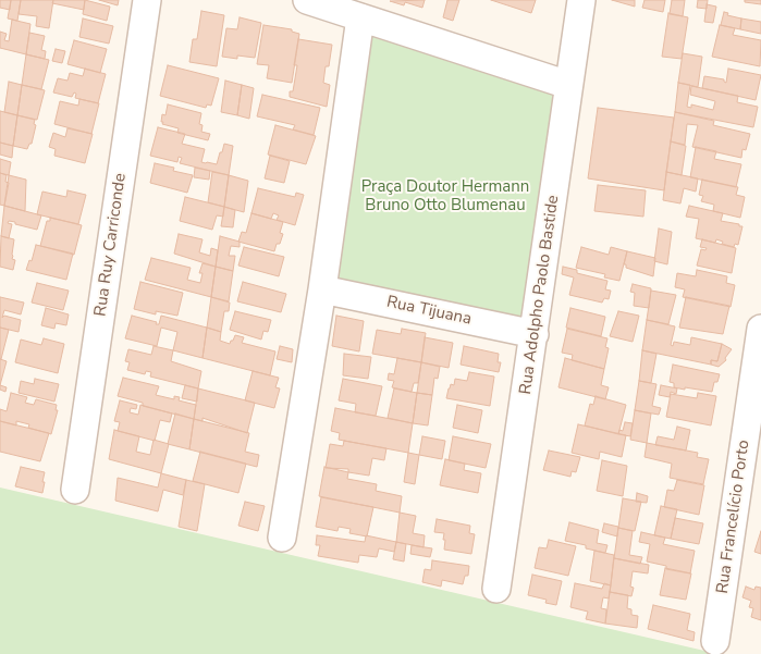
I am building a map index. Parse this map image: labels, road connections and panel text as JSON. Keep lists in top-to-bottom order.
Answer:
{
  "streets": {
    "street": [
      "Rua Ruy Carriconde",
      "Rua Adolpho Paolo Bastide",
      "Rua Tijuana",
      "Rua Francelício Porto"
    ]
  },
  "crossings": [
    ["Rua Adolpho Paolo Bastide", "Rua Tijuana"]
  ],
  "parks": ["Praça Doutor Hermann Bruno Otto Blumenau"]
}
